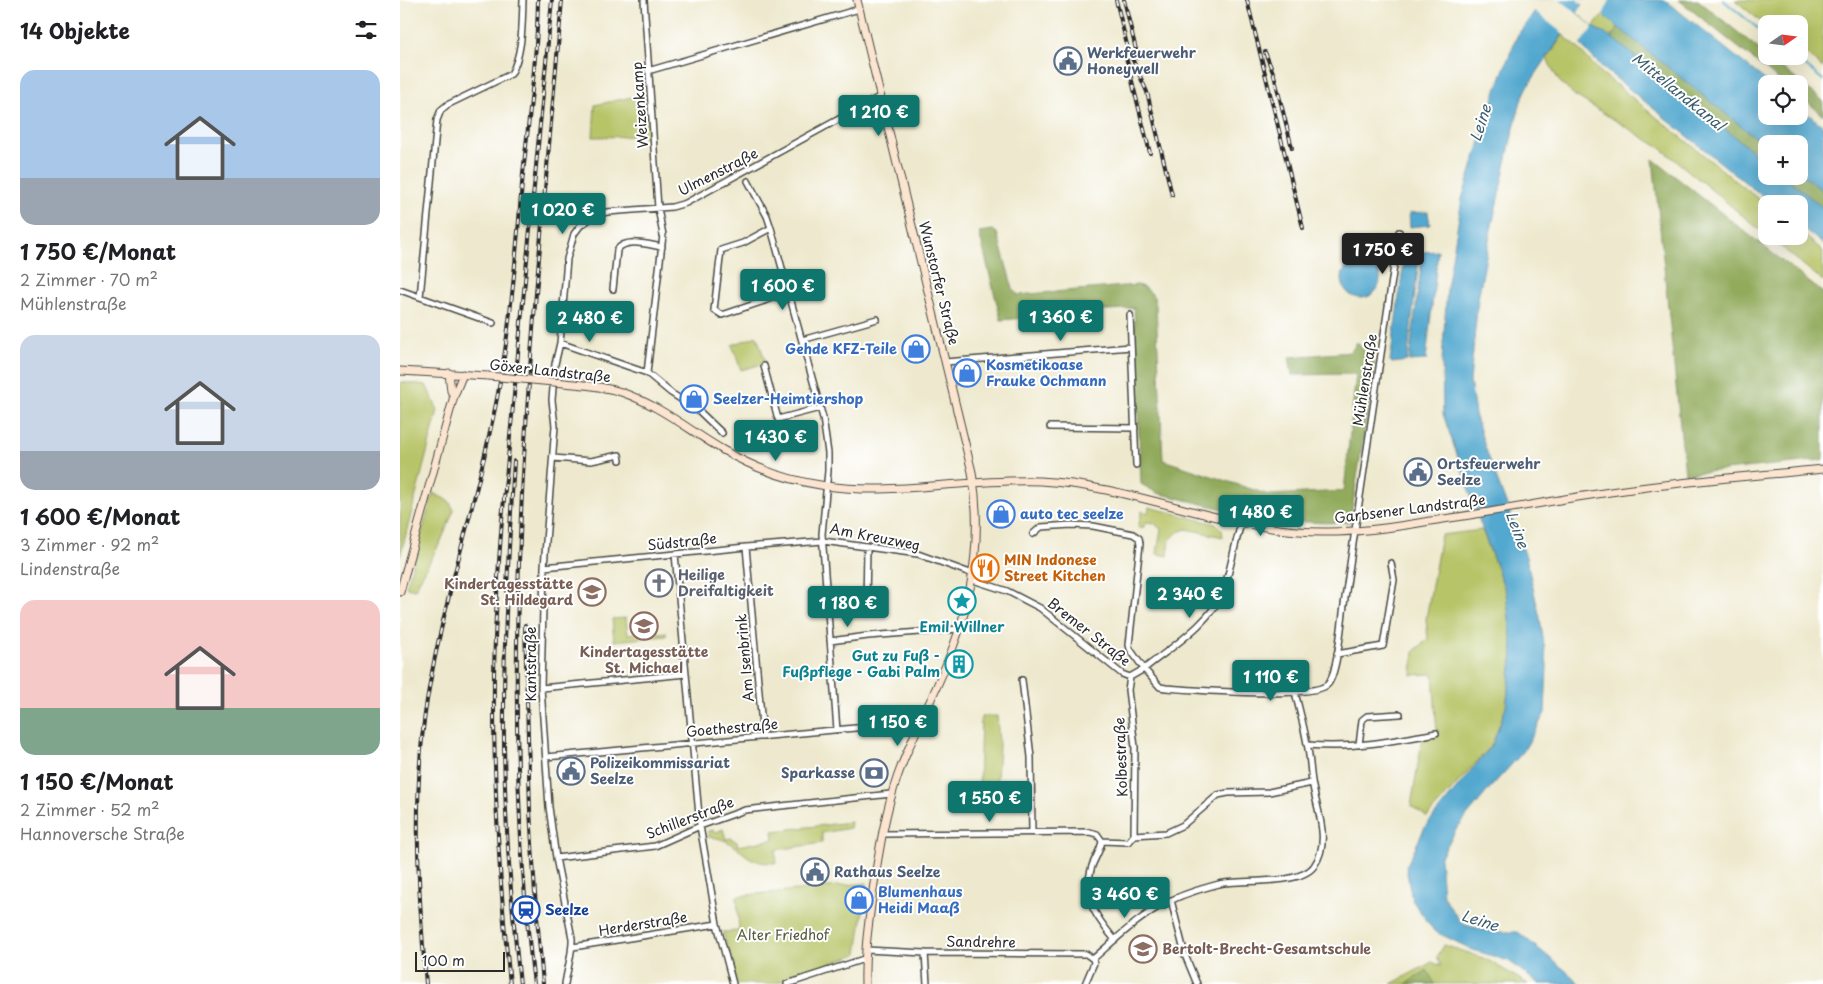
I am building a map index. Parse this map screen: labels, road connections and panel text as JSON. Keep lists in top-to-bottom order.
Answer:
{
  "streets": {
    "main road": ["Wunstorfer Straße", "Göxer Landstraße", "Garbsener Landstraße"],
    "street": [
      "Weizenkamp",
      "Ulmenstraße",
      "Mühlenstraße",
      "Am Kreuzweg",
      "Südstraße",
      "Bremer Straße",
      "Am Isenbrink",
      "Kantstraße",
      "Goethestraße",
      "Kolbestraße",
      "Schillerstraße",
      "Herderstraße",
      "Sandrehre"
    ]
  },
  "crossings": [
    ["Weizenkamp", "Ulmenstraße"],
    ["Ulmenstraße", "Wunstorfer Straße"],
    ["Ulmenstraße", "Kantstraße"],
    ["Wunstorfer Straße", "Göxer Landstraße"],
    ["Wunstorfer Straße", "Garbsener Landstraße"],
    ["Wunstorfer Straße", "Am Kreuzweg"],
    ["Wunstorfer Straße", "Bremer Straße"],
    ["Wunstorfer Straße", "Goethestraße"],
    ["Wunstorfer Straße", "Schillerstraße"],
    ["Wunstorfer Straße", "Sandrehre"],
    ["Göxer Landstraße", "Garbsener Landstraße"],
    ["Göxer Landstraße", "Am Kreuzweg"],
    ["Mühlenstraße", "Garbsener Landstraße"],
    ["Mühlenstraße", "Bremer Straße"],
    ["Garbsener Landstraße", "Bremer Straße"],
    ["Am Kreuzweg", "Südstraße"],
    ["Am Kreuzweg", "Bremer Straße"],
    ["Südstraße", "Am Isenbrink"],
    ["Südstraße", "Kantstraße"],
    ["Bremer Straße", "Kolbestraße"],
    ["Am Isenbrink", "Goethestraße"],
    ["Kantstraße", "Goethestraße"],
    ["Kantstraße", "Schillerstraße"],
    ["Kantstraße", "Herderstraße"]
  ],
  "water": ["Mittellandkanal", "Leine"],
  "parks": ["Alter Friedhof"],
  "places": {
    "public building": [
      "Werkfeuerwehr Honeywell",
      "Ortsfeuerwehr Seelze",
      "Polizeikommissariat Seelze",
      "Rathaus Seelze"
    ],
    "shop": [
      "Gehde KFZ-Teile",
      "Kosmetikoase Frauke Ochmann",
      "Seelzer-Heimtiershop",
      "auto tec seelze",
      "Blumenhaus Heidi Maaß"
    ],
    "restaurant": ["MIN Indonese Street Kitchen"],
    "church": ["Heilige Dreifaltigkeit"],
    "school or university": ["Kindertagesstätte St. Hildegard", "Kindertagesstätte St. Michael", "Bertolt-Brecht-Gesamtschule"],
    "place": ["Emil Willner"],
    "building": ["Gut zu Fuß - Fußpflege - Gabi Palm"],
    "bank": ["Sparkasse"],
    "station": ["Seelze"]
  },
  "scale_bar": "100 m",
  "north": "right",
  "page": {
    "heading": "14 Objekte",
    "map_buttons": ["+", "−"],
    "list": [
      {
        "name": "1 750 €/Monat",
        "note": "2 Zimmer · 70 m² · Mühlenstraße"
      },
      {
        "name": "1 600 €/Monat",
        "note": "3 Zimmer · 92 m² · Lindenstraße"
      },
      {
        "name": "1 150 €/Monat",
        "note": "2 Zimmer · 52 m² · Hannoversche Straße"
      }
    ],
    "price": [
      "1 210 €",
      "1 020 €",
      "1 750 €",
      "1 600 €",
      "1 360 €",
      "2 480 €",
      "1 430 €",
      "1 480 €",
      "2 340 €",
      "1 180 €",
      "1 110 €",
      "1 150 €",
      "1 550 €",
      "3 460 €"
    ],
    "scale": "100 m"
  }
}
